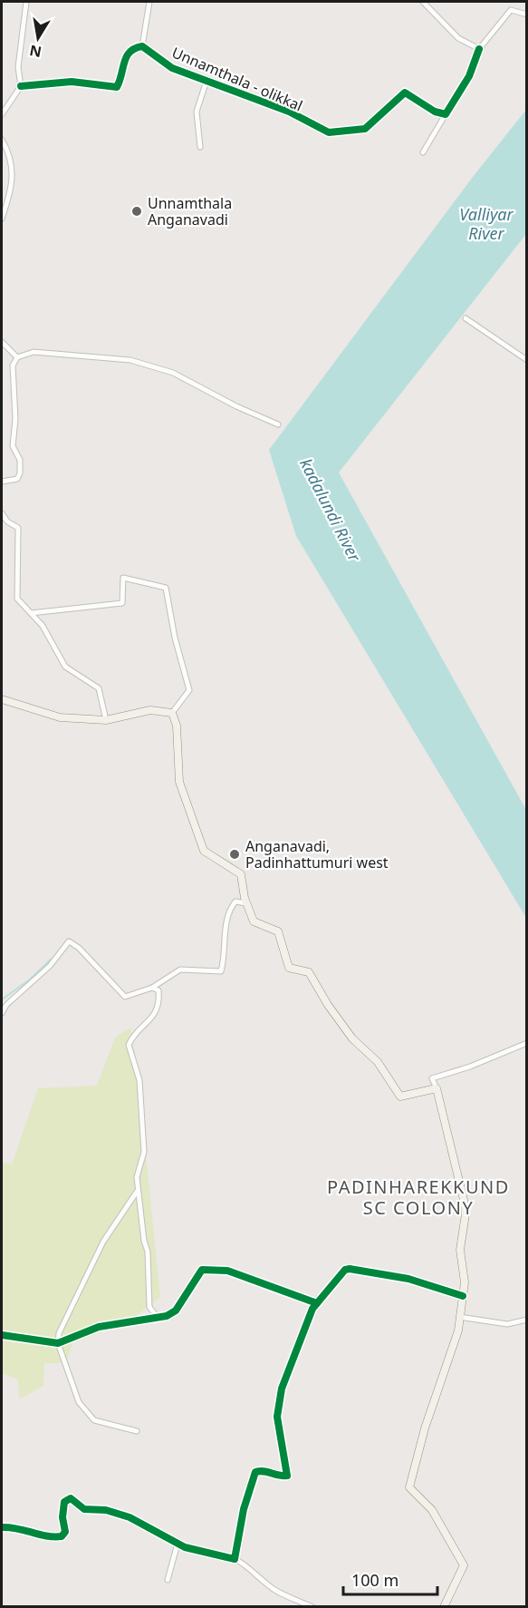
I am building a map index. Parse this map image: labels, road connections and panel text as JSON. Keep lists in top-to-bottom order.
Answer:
{
  "streets": {
    "street": ["Unnamthala - olikkal"]
  },
  "districts": ["PADINHAREKKUND SC COLONY"],
  "water": ["Valliyar River", "kadalundi River"],
  "places": ["Unnamthala Anganavadi", "Anganavadi, Padinhattumuri west"],
  "scale_bar": "100 m",
  "north": "bottom"
}
